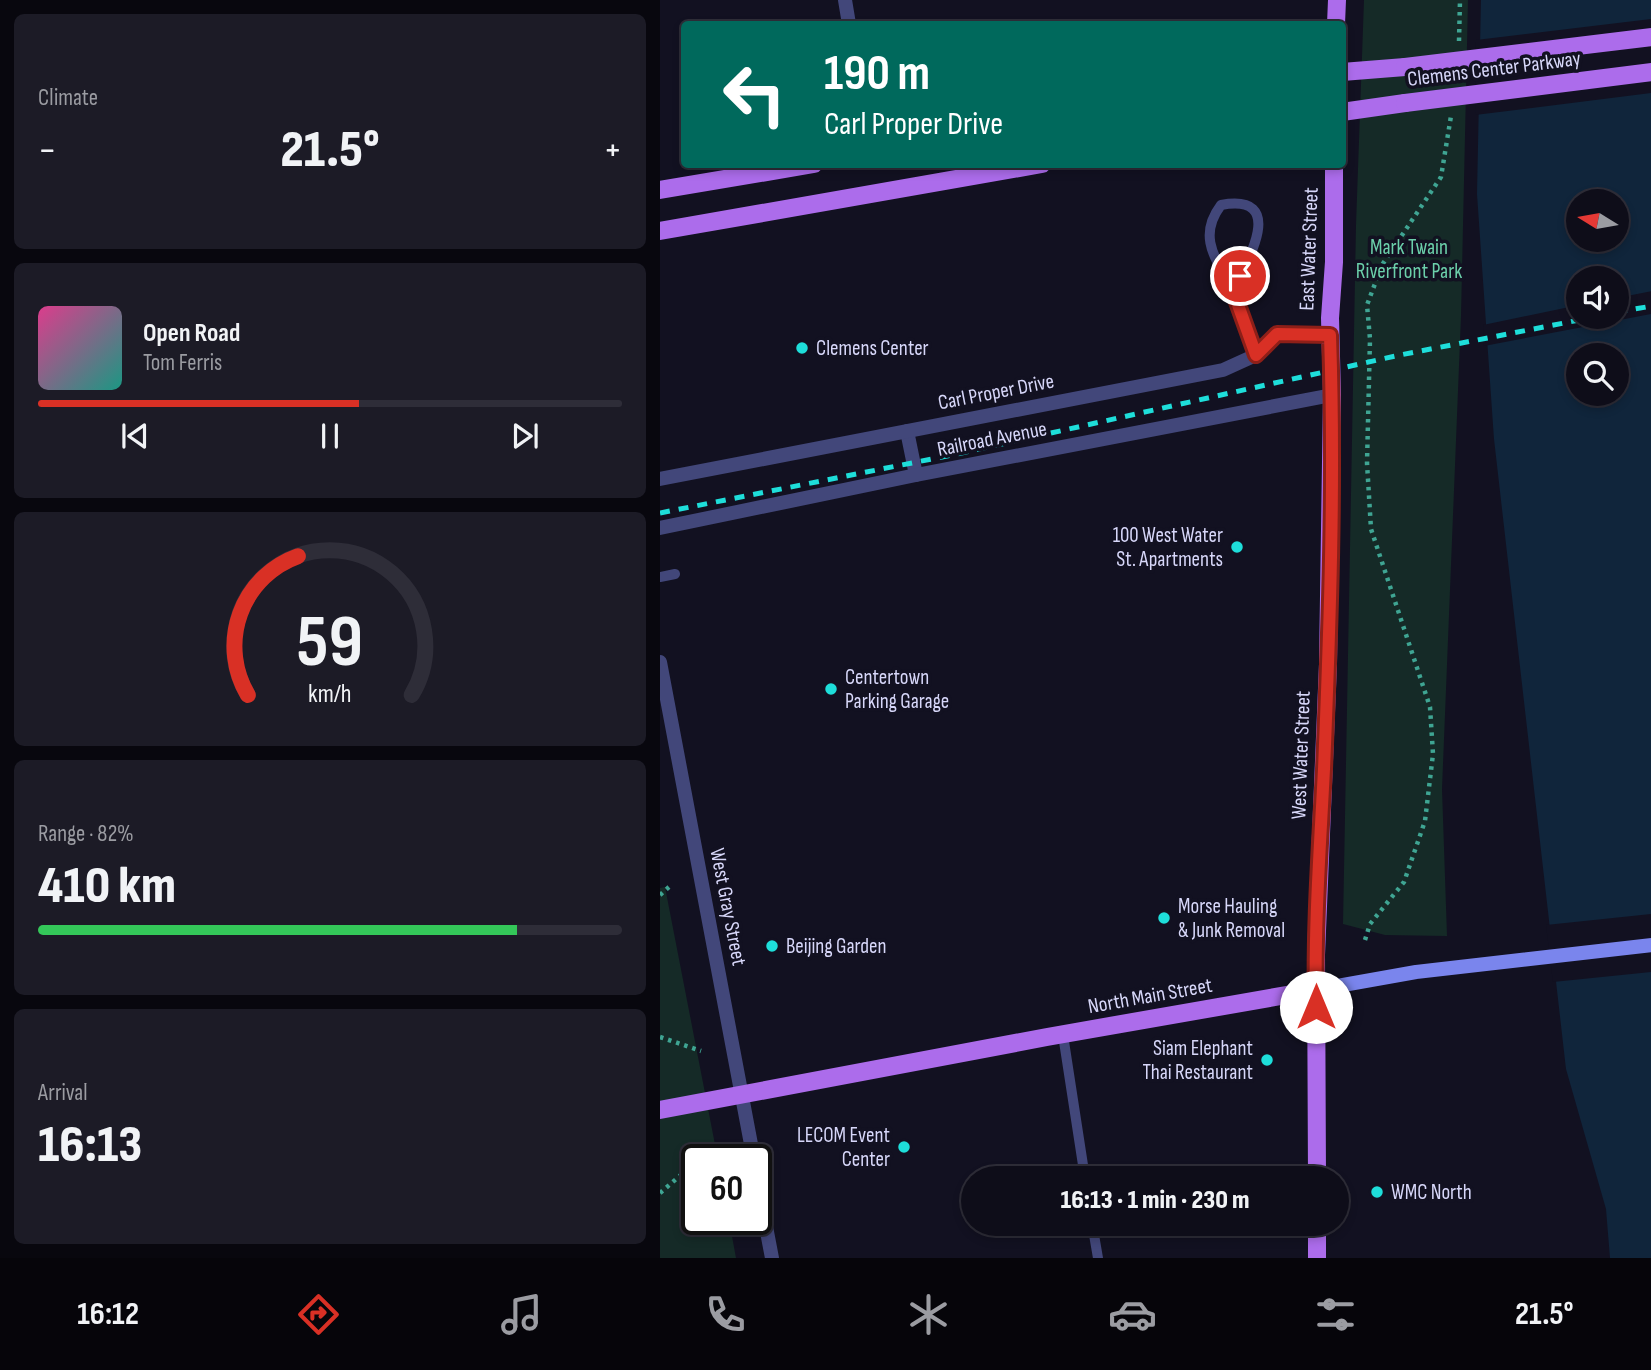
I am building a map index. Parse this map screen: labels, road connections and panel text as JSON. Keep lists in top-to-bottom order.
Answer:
{
  "streets": {
    "main road": [
      "Clemens Center Parkway",
      "East Water Street",
      "West Water Street",
      "North Main Street"
    ],
    "street": ["Carl Proper Drive", "Railroad Avenue", "West Gray Street"]
  },
  "crossings": [
    ["East Water Street", "Carl Proper Drive"],
    ["East Water Street", "West Water Street"],
    ["Carl Proper Drive", "West Water Street"],
    ["Railroad Avenue", "West Water Street"],
    ["West Water Street", "North Main Street"],
    ["West Gray Street", "North Main Street"]
  ],
  "parks": ["Mark Twain Riverfront Park"],
  "places": [
    "Clemens Center",
    "100 West Water St. Apartments",
    "Centertown Parking Garage",
    "Morse Hauling & Junk Removal",
    "Beijing Garden",
    "Siam Elephant Thai Restaurant",
    "LECOM Event Center",
    "WMC North"
  ],
  "north": "left",
  "page": {
    "tile": [
      "Climate",
      ["Range · 82%", "410 km"],
      ["Arrival", "16:13"]
    ],
    "turn": ["190 m", "Carl Proper Drive"],
    "heat": ["−", "21.5°", "+"],
    "song": ["Open Road", "Tom Ferris"],
    "limit": "60",
    "trip": "16:13 · 1 min · 230 m",
    "tabs": ["16:12", "21.5°"],
    "gauge": ["59", "km/h"]
  }
}
